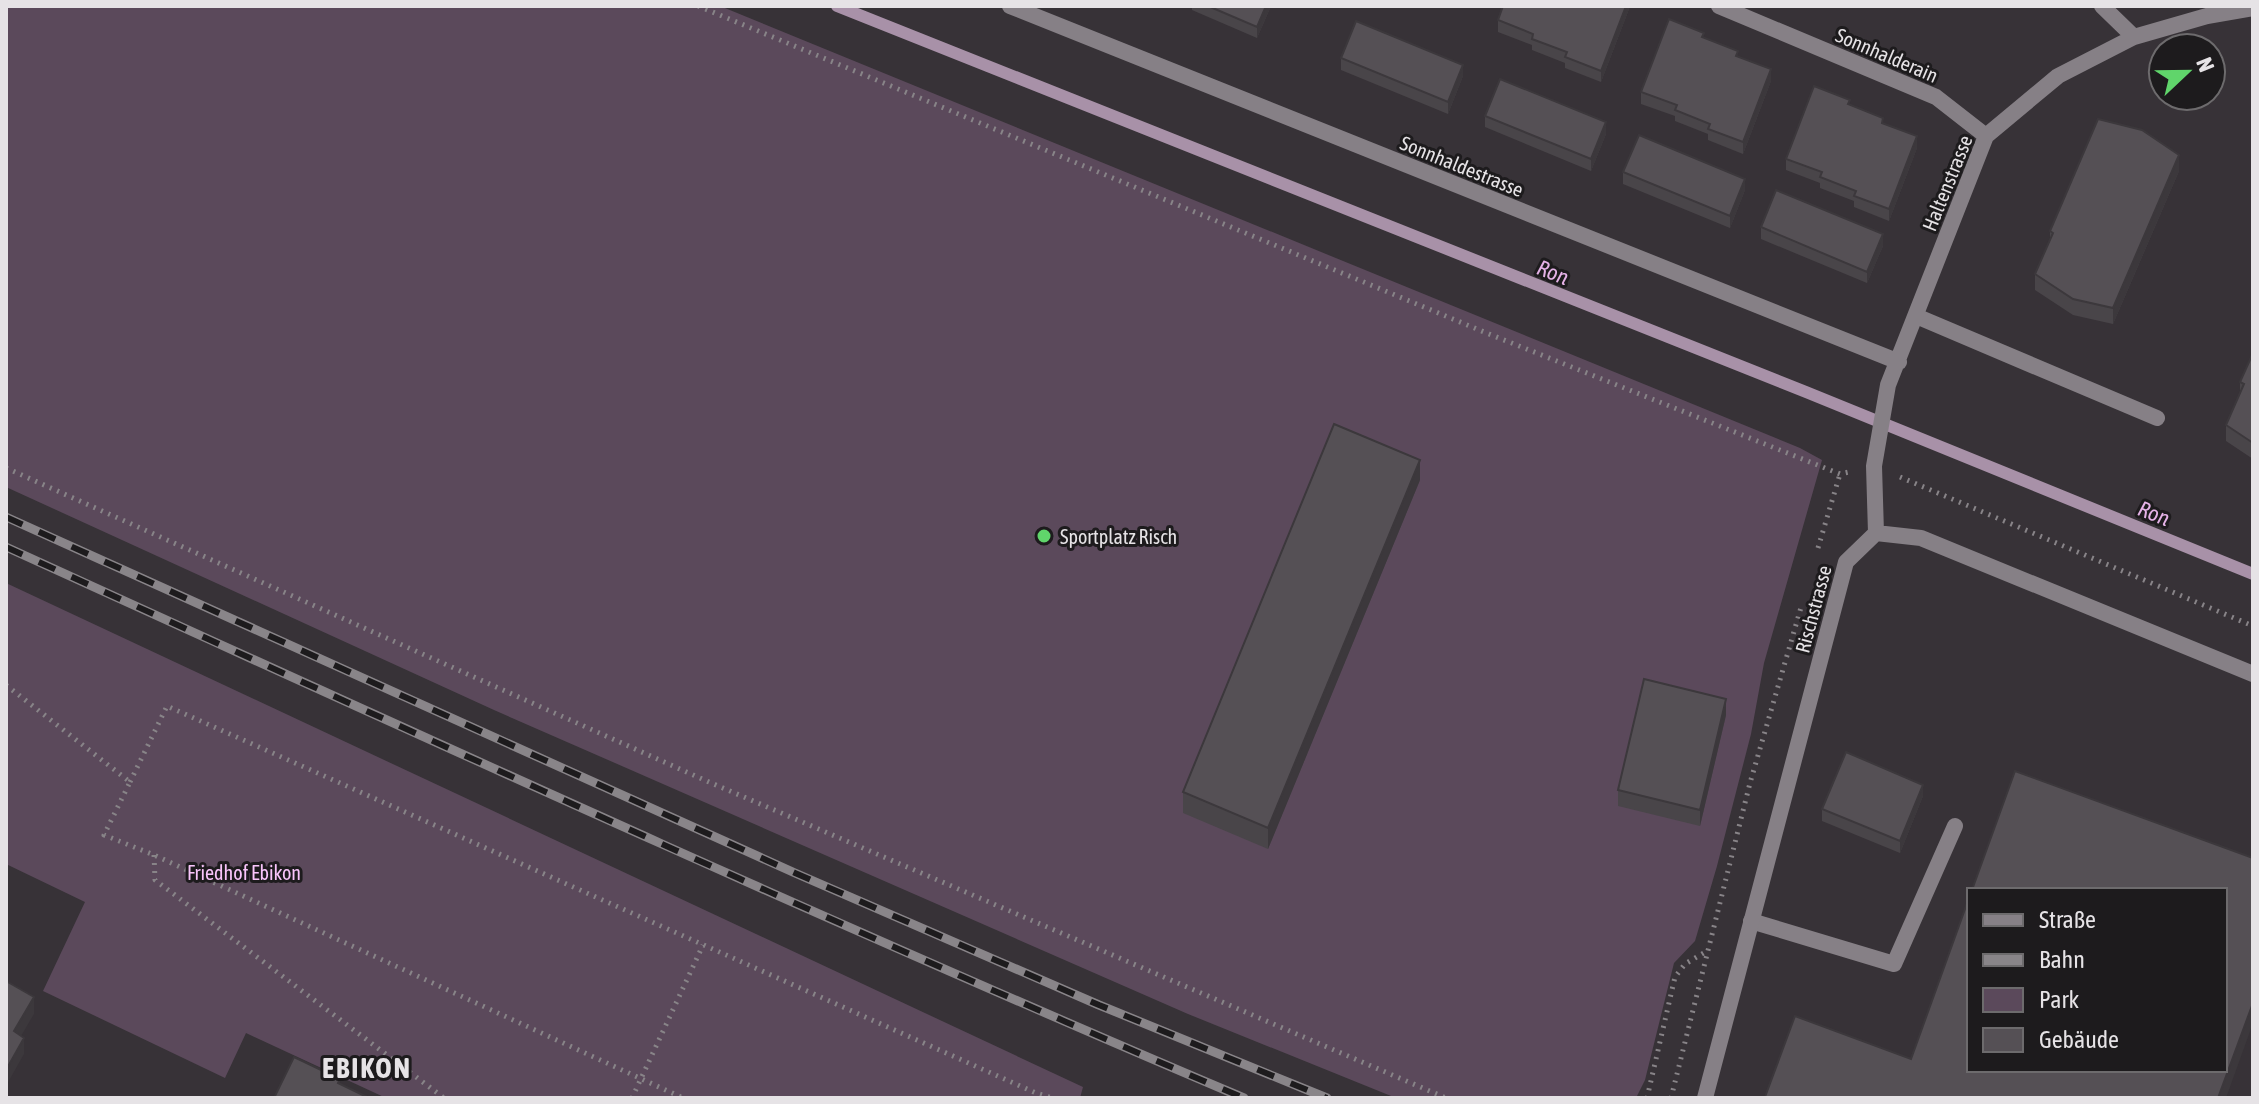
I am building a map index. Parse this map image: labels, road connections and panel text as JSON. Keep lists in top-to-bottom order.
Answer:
{
  "streets": {
    "street": [
      "Sonnhalderain",
      "Sonnhaldestrasse",
      "Haltenstrasse",
      "Rischstrasse"
    ]
  },
  "crossings": [
    ["Sonnhalderain", "Haltenstrasse"],
    ["Sonnhaldestrasse", "Haltenstrasse"],
    ["Haltenstrasse", "Rischstrasse"]
  ],
  "districts": ["EBIKON"],
  "water": ["Ron"],
  "parks": ["Friedhof Ebikon"],
  "places": ["Sportplatz Risch"],
  "legend": [
    "Straße",
    "Bahn",
    "Park",
    "Gebäude"
  ],
  "north": "right"
}
